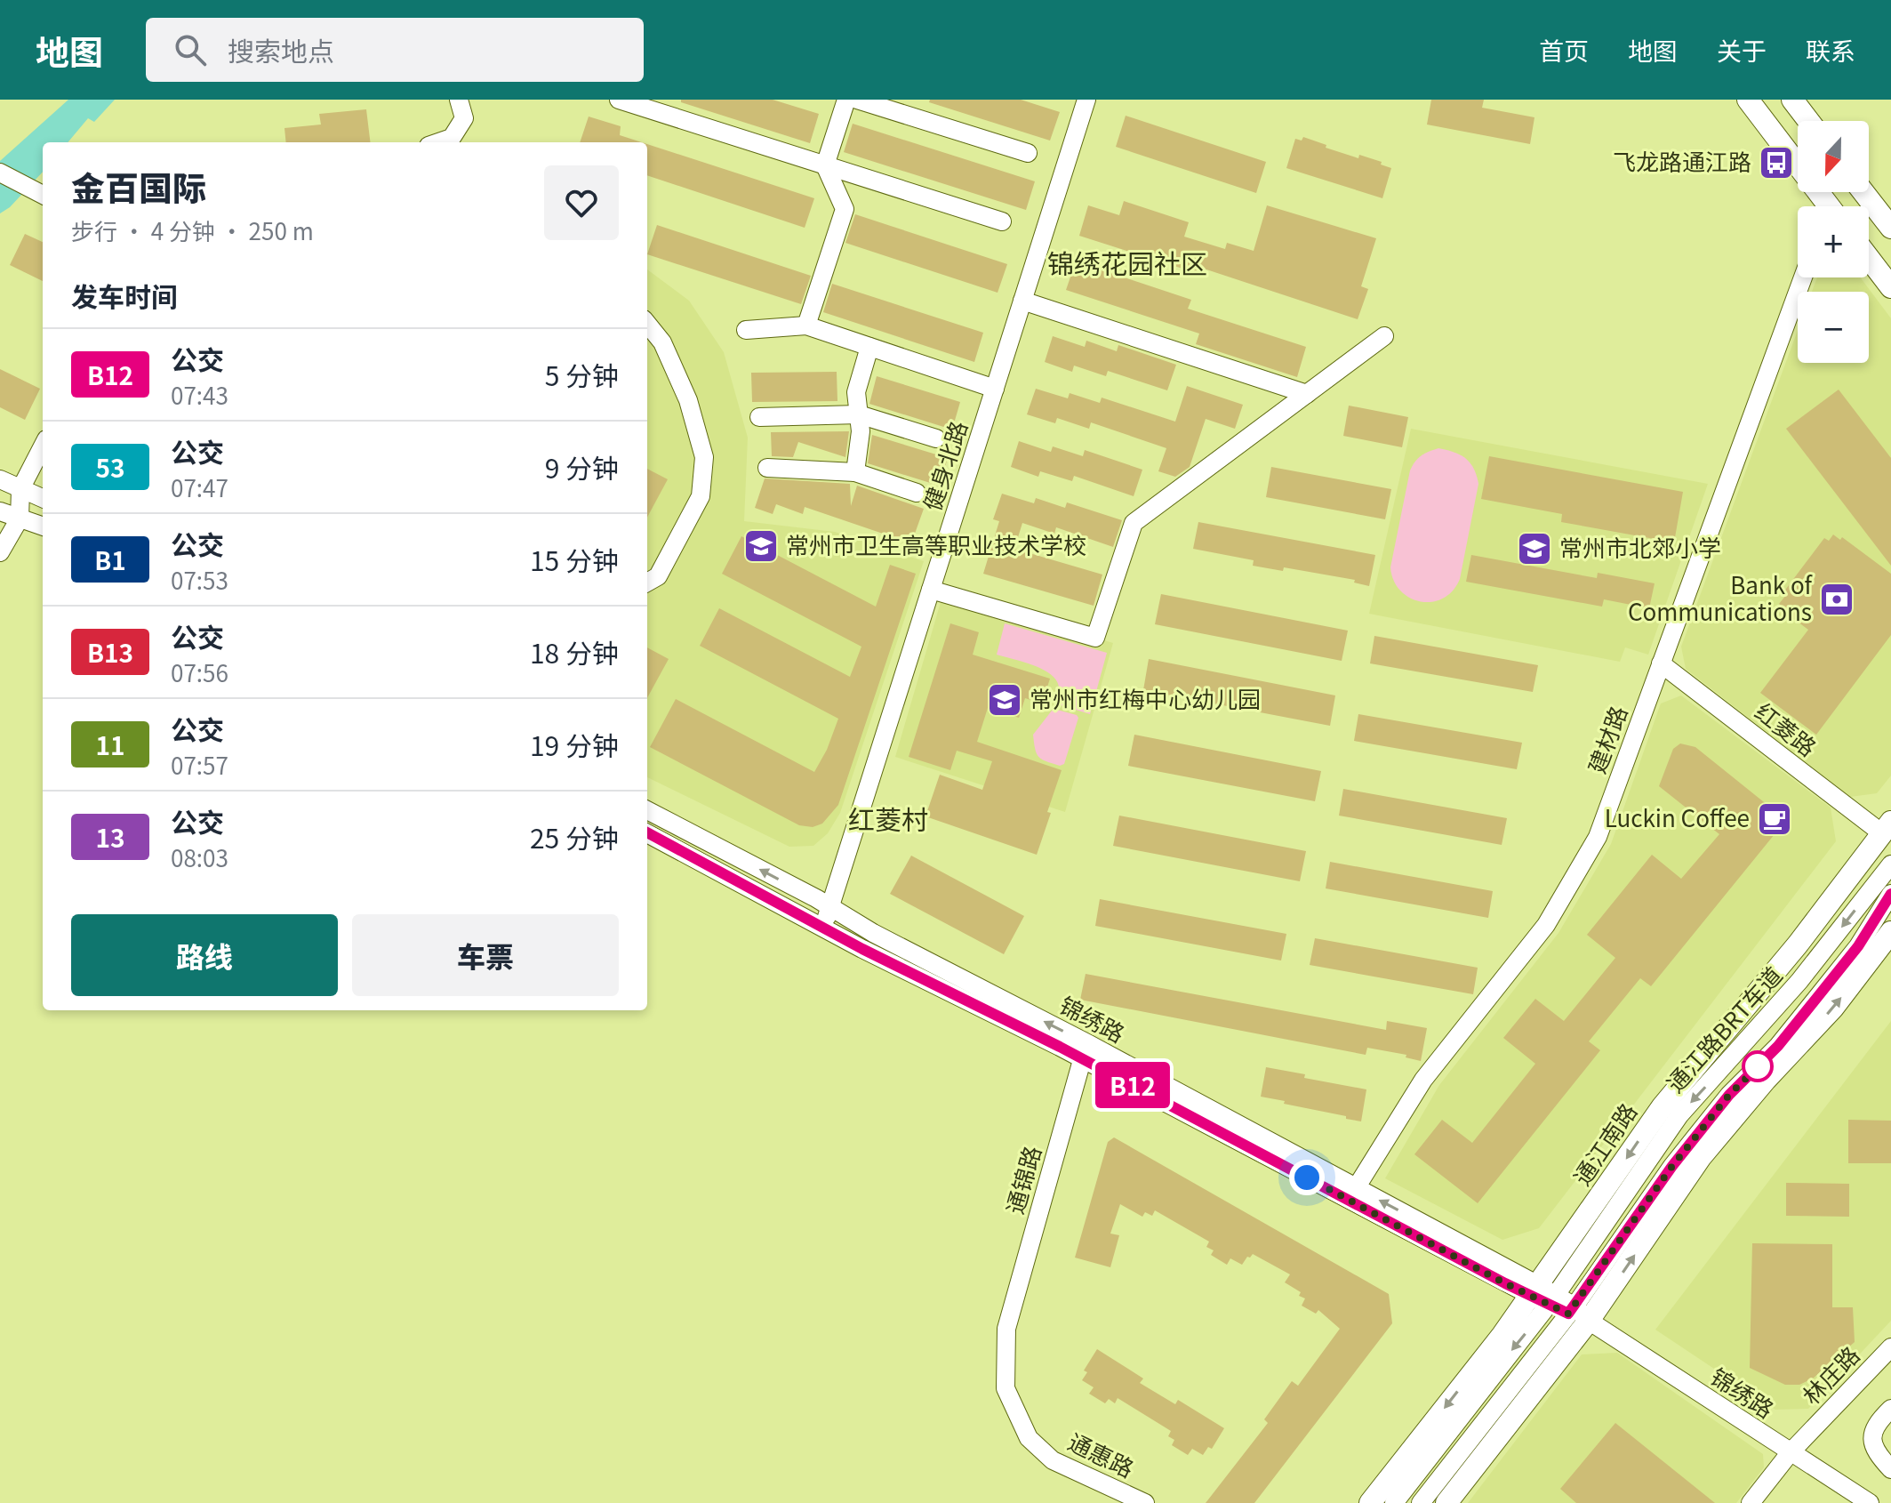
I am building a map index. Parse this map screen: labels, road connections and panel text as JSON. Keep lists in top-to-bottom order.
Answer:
{
  "streets": {
    "main road": ["通江南路"],
    "street": [
      "健身北路",
      "红菱路",
      "建材路",
      "锦绣路",
      "通江路BRT车道",
      "通锦路",
      "林庄路",
      "通惠路"
    ]
  },
  "crossings": [
    ["健身北路", "锦绣路"],
    ["红菱路", "建材路"],
    ["红菱路", "通江南路"],
    ["建材路", "锦绣路"],
    ["锦绣路", "通江路BRT车道"],
    ["锦绣路", "通江南路"],
    ["锦绣路", "通锦路"],
    ["锦绣路", "林庄路"],
    ["通江路BRT车道", "通江南路"],
    ["通锦路", "通惠路"]
  ],
  "districts": ["锦绣花园社区", "红菱村"],
  "places": {
    "bus stop": ["飞龙路通江路"],
    "school or university": ["常州市卫生高等职业技术学校", "常州市北郊小学", "常州市红梅中心幼儿园"],
    "bank": ["Bank of Communications"],
    "cafe": ["Luckin Coffee"]
  },
  "lines": ["bus line B12"],
  "north": "bottom",
  "page": {
    "header": "地图",
    "search": "搜索地点",
    "nav": [
      "首页",
      "地图",
      "关于",
      "联系"
    ],
    "on_map": "B12",
    "map_buttons": ["+", "−"],
    "heading": [
      ["金百国际", "步行 · 4 分钟 · 250 m"],
      "发车时间"
    ],
    "list": [
      {
        "mark": "B12",
        "name": "公交",
        "note": "07:43",
        "value": "5 分钟"
      },
      {
        "mark": "53",
        "name": "公交",
        "note": "07:47",
        "value": "9 分钟"
      },
      {
        "mark": "B1",
        "name": "公交",
        "note": "07:53",
        "value": "15 分钟"
      },
      {
        "mark": "B13",
        "name": "公交",
        "note": "07:56",
        "value": "18 分钟"
      },
      {
        "mark": "11",
        "name": "公交",
        "note": "07:57",
        "value": "19 分钟"
      },
      {
        "mark": "13",
        "name": "公交",
        "note": "08:03",
        "value": "25 分钟"
      }
    ],
    "buttons": ["路线", "车票"]
  }
}
